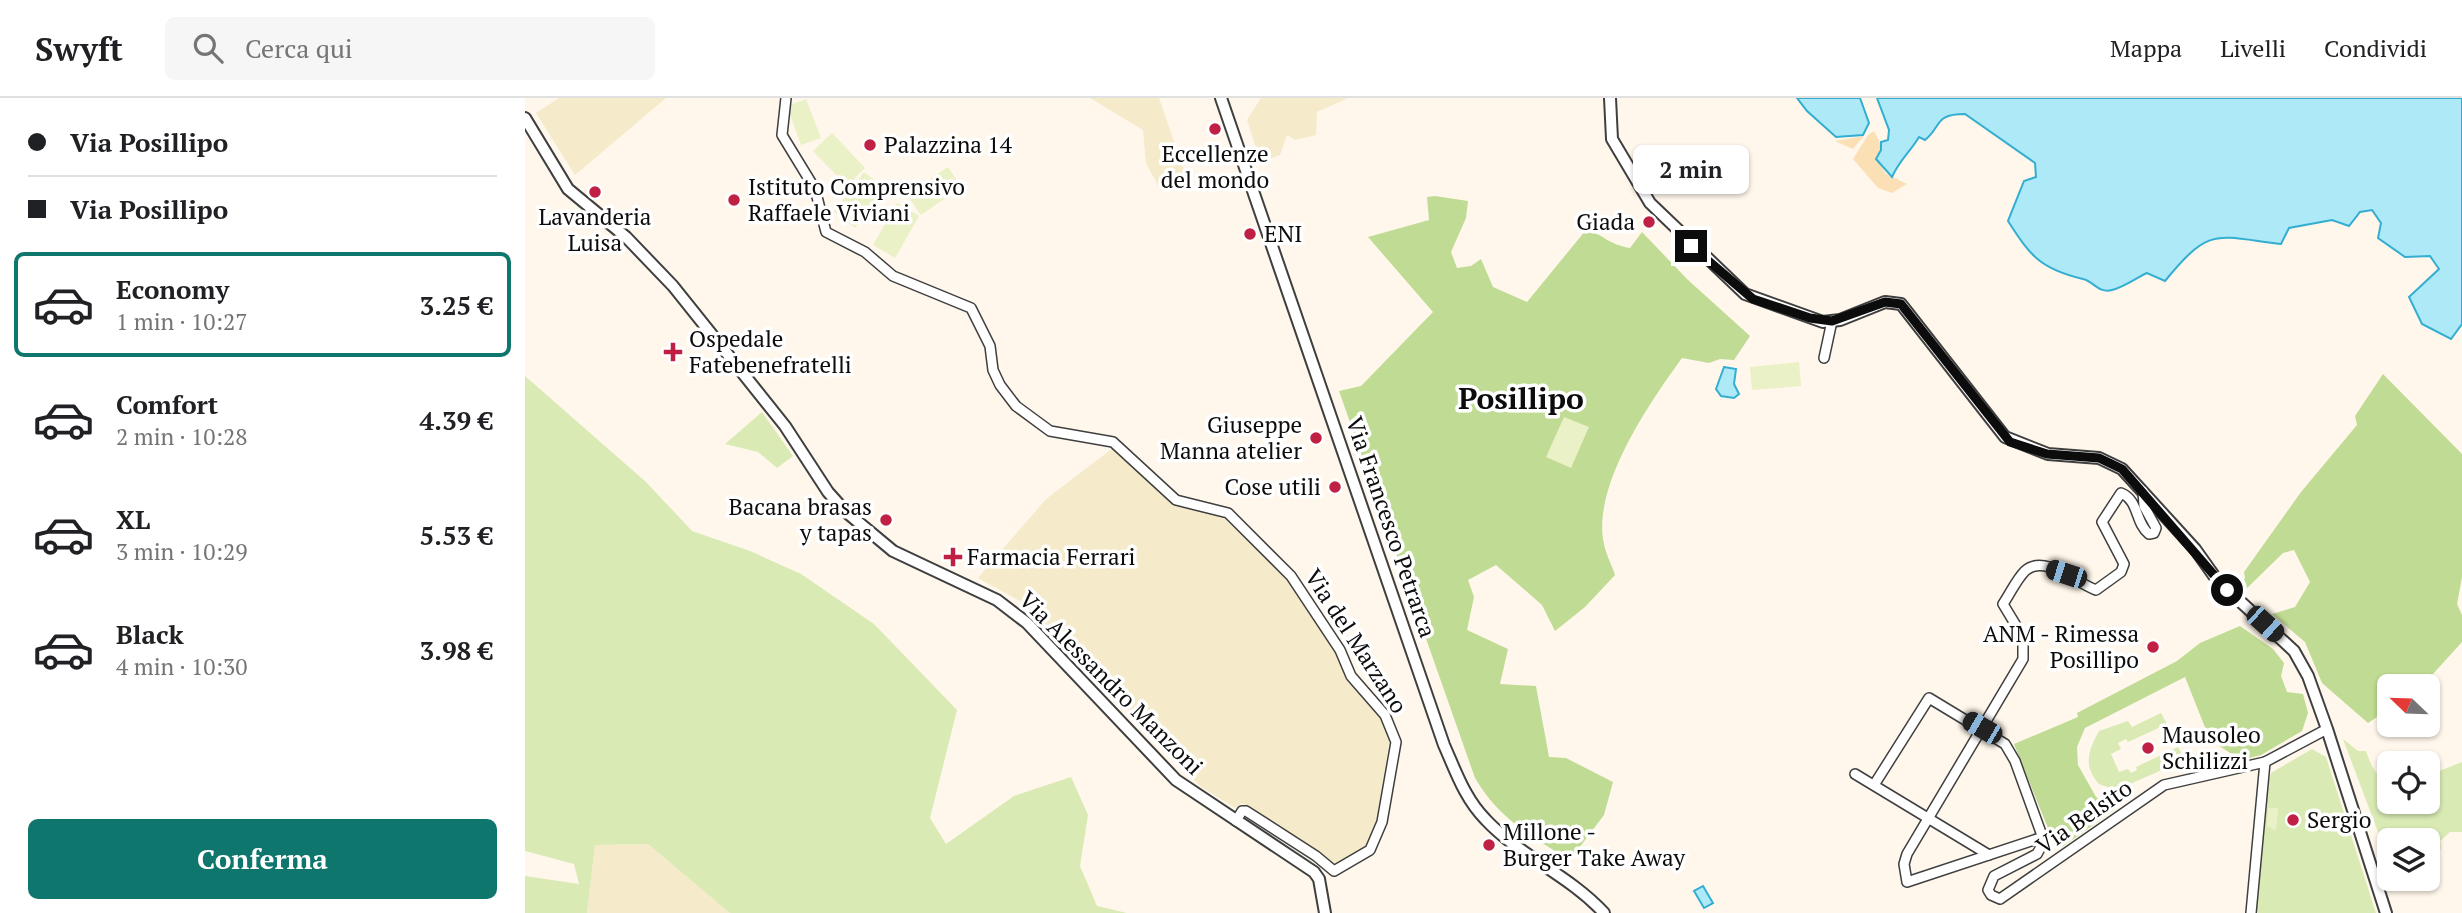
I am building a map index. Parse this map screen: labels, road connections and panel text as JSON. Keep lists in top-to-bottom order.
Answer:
{
  "streets": {
    "street": [
      "Via Francesco Petrarca",
      "Via del Marzano",
      "Via Alessandro Manzoni",
      "Via Belsito"
    ]
  },
  "crossings": [
    ["Via del Marzano", "Via Alessandro Manzoni"]
  ],
  "districts": ["Posillipo"],
  "places": {
    "other": [
      "Eccellenze del mondo",
      "Palazzina 14",
      "Lavanderia Luisa",
      "Istituto Comprensivo Raffaele Viviani",
      "Giada",
      "ENI",
      "Giuseppe Manna atelier",
      "Cose utili",
      "Bacana brasas y tapas",
      "ANM - Rimessa Posillipo",
      "Mausoleo Schilizzi",
      "Sergio",
      "Millone - Burger Take Away"
    ],
    "health": ["Ospedale Fatebenefratelli", "Farmacia Ferrari"]
  },
  "north": "top left",
  "page": {
    "header": "Swyft",
    "search": "Cerca qui",
    "nav": ["Mappa", "Livelli", "Condividi"],
    "banner": ["Via Posillipo", "Via Posillipo"],
    "bubble": "2 min",
    "list": [
      {
        "name": "Economy",
        "note": "1 min · 10:27",
        "value": "3.25 €"
      },
      {
        "name": "Comfort",
        "note": "2 min · 10:28",
        "value": "4.39 €"
      },
      {
        "name": "XL",
        "note": "3 min · 10:29",
        "value": "5.53 €"
      },
      {
        "name": "Black",
        "note": "4 min · 10:30",
        "value": "3.98 €"
      }
    ],
    "buttons": "Conferma"
  }
}
